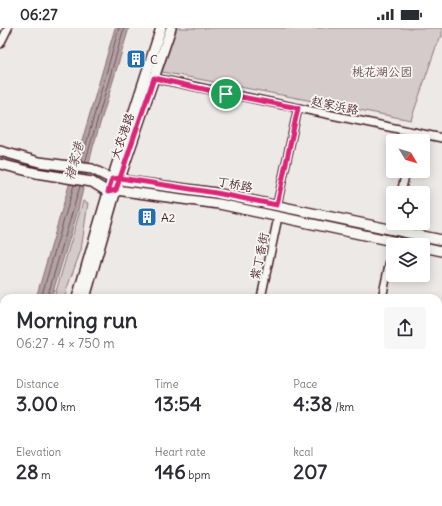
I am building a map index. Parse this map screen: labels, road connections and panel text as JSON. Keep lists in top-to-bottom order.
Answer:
{
  "streets": {
    "main road": ["大农港路", "丁桥路"],
    "street": ["赵家浜路", "紫丁香街"]
  },
  "crossings": [
    ["赵家浜路", "大农港路"],
    ["大农港路", "丁桥路"],
    ["丁桥路", "紫丁香街"]
  ],
  "water": ["褚家港"],
  "parks": ["桃花湖公园"],
  "places": {
    "building": ["C", "A2"]
  },
  "north": "bottom right",
  "page": {
    "status": "06:27",
    "heading": ["Morning run", "06:27 · 4 × 750 m"],
    "stats": [
      ["Distance", "3.00 km"],
      ["Time", "13:54"],
      ["Pace", "4:38 /km"],
      ["Elevation", "28 m"],
      ["Heart rate", "146 bpm"],
      ["kcal", "207"]
    ]
  }
}
